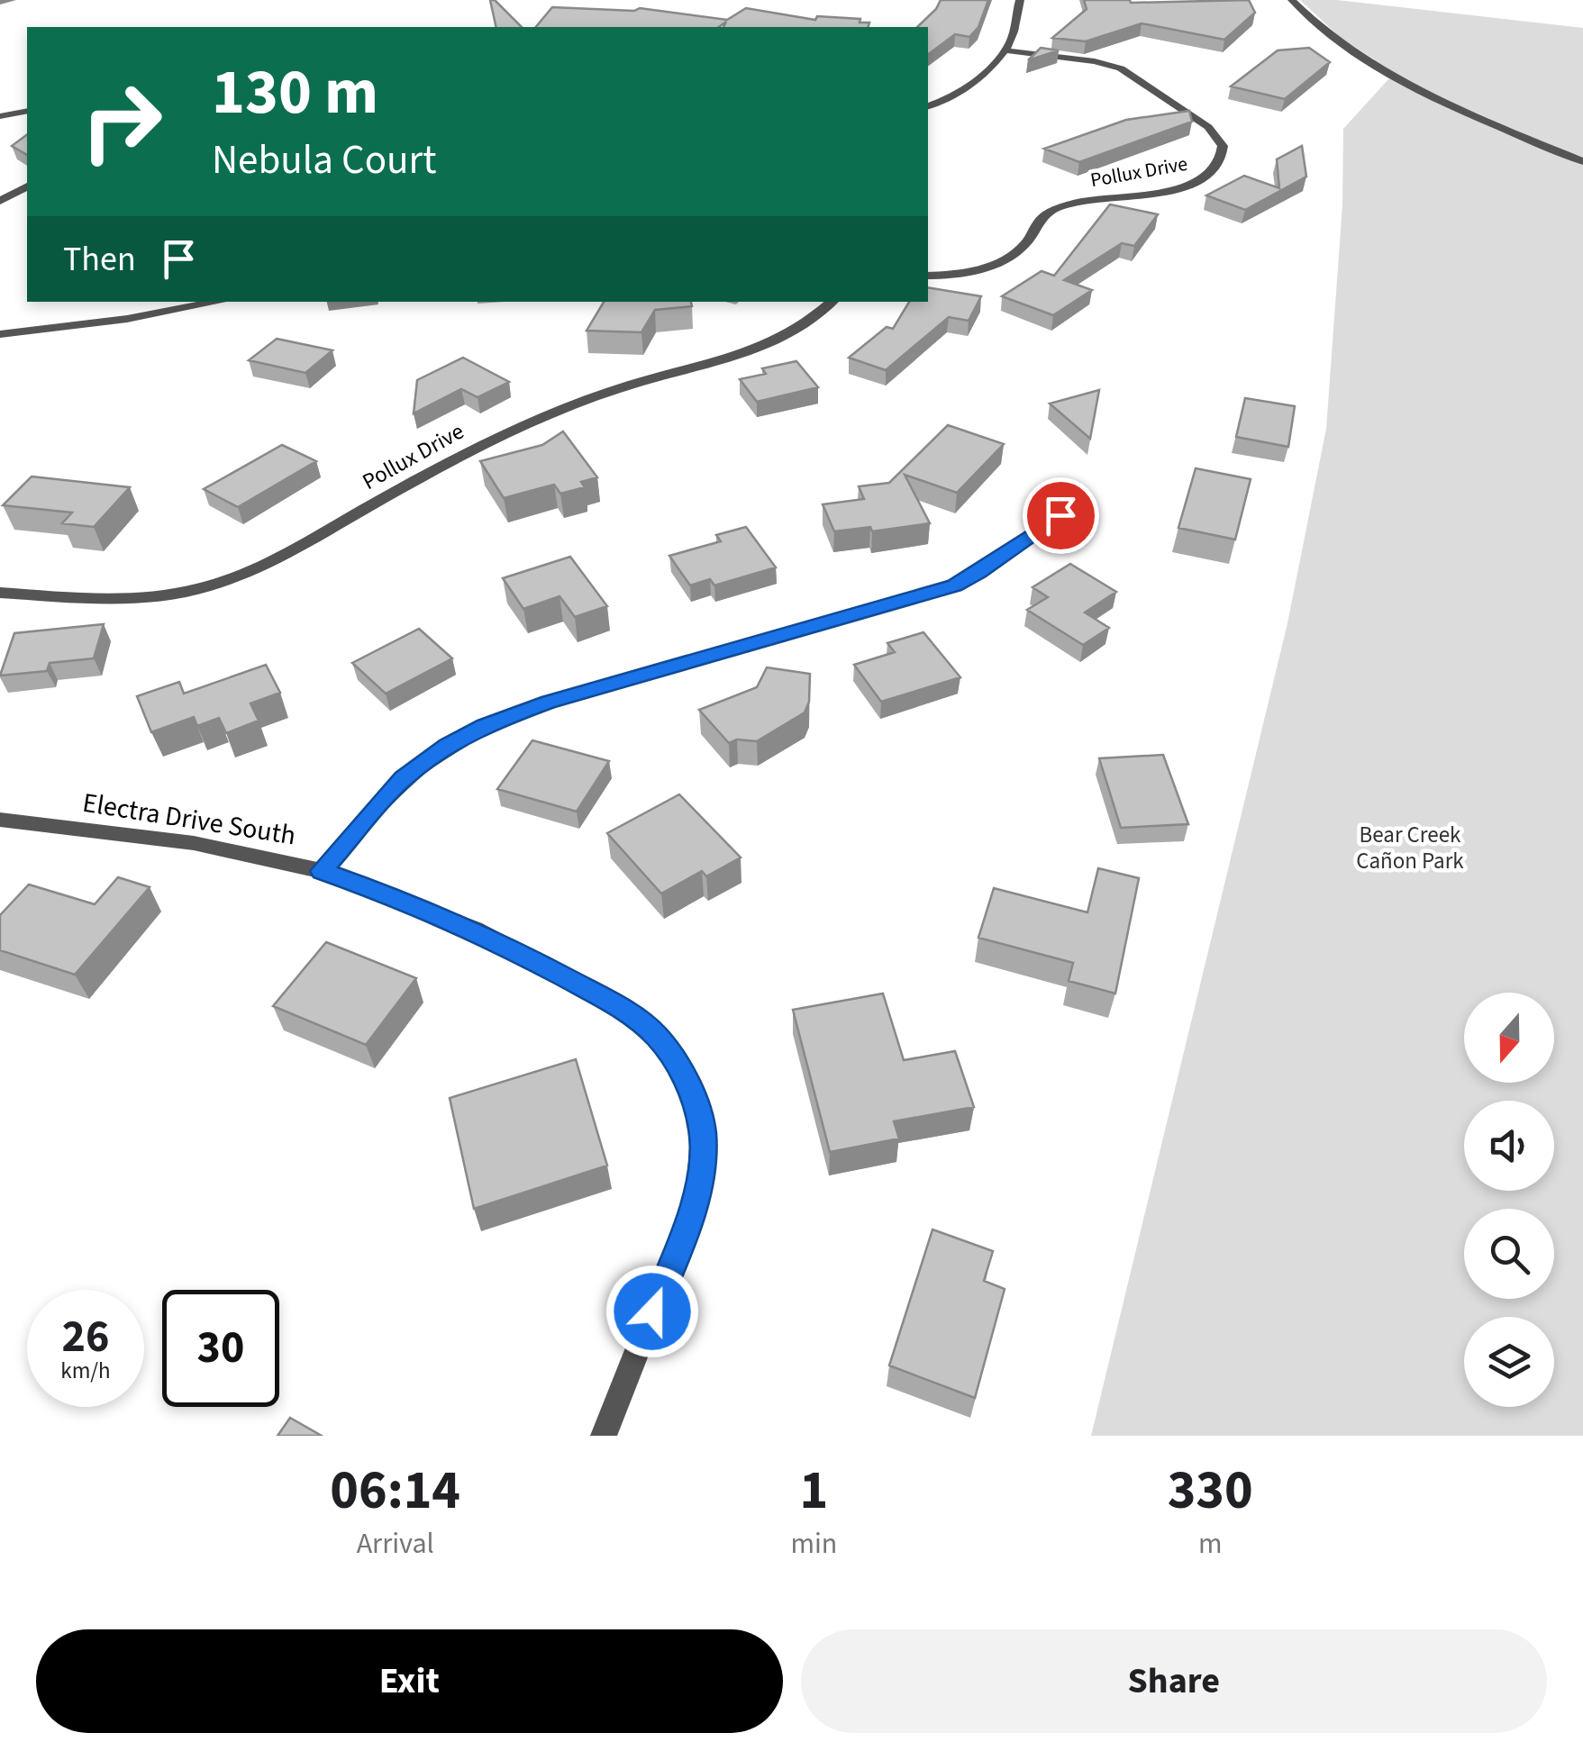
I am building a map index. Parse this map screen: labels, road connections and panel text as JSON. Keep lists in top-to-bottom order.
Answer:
{
  "streets": {
    "street": ["Pollux Drive", "Electra Drive South"]
  },
  "parks": ["Bear Creek Cañon Park"],
  "north": "bottom",
  "page": {
    "turn": ["130 m", "Nebula Court"],
    "then": "Then",
    "speed": "26 km/h",
    "limit": "30",
    "eta": [
      "06:14",
      "Arrival",
      "1",
      "min",
      "330",
      "m"
    ],
    "buttons": ["Exit", "Share"]
  }
}
